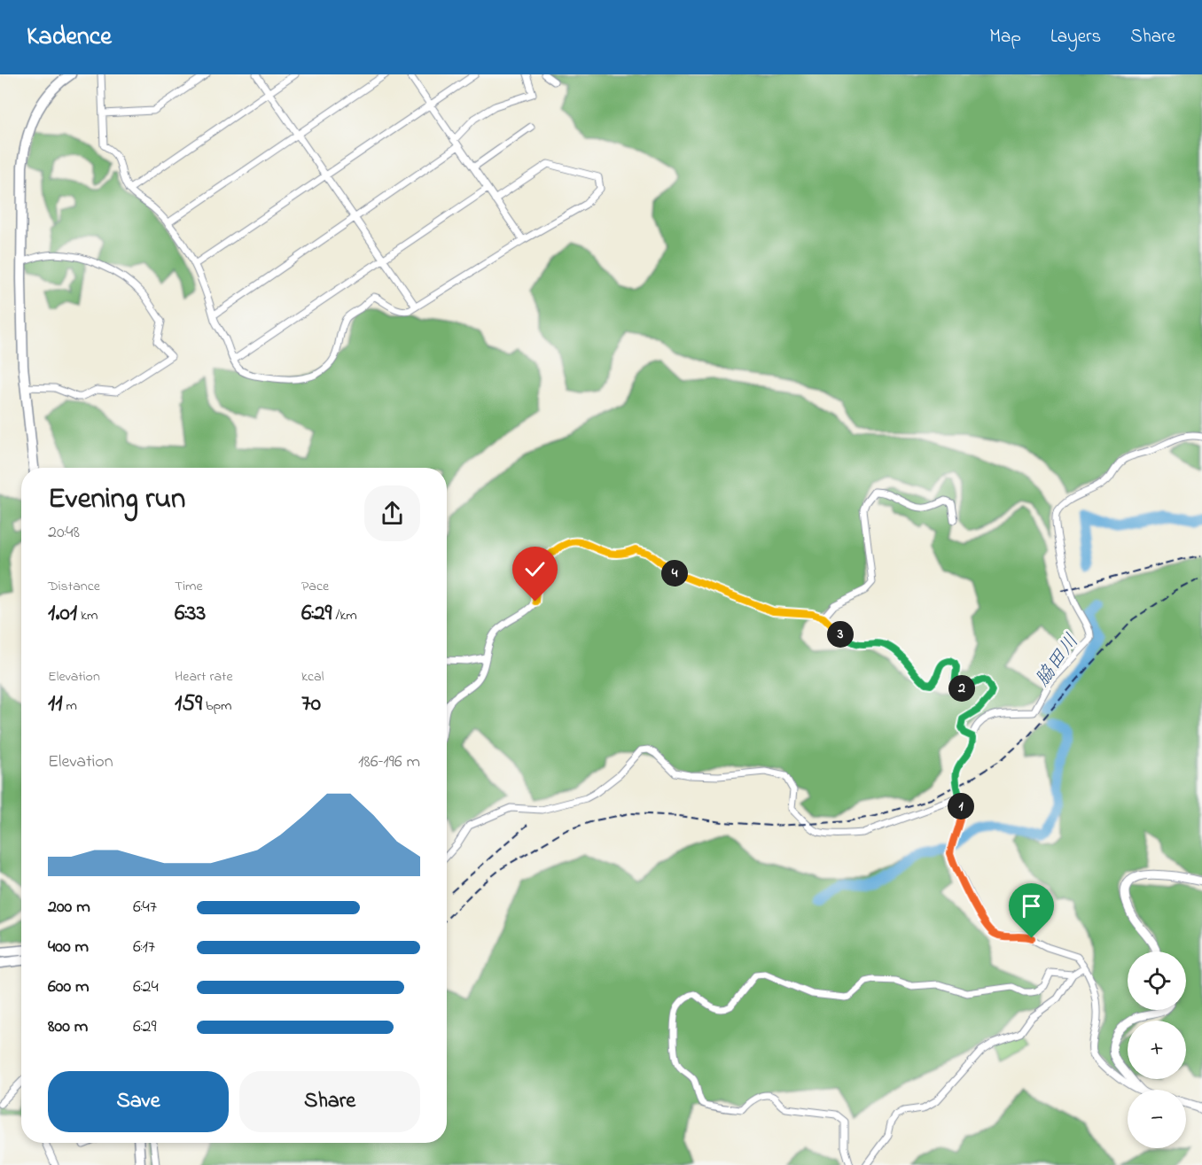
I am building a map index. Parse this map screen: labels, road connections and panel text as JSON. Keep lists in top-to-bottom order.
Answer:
{
  "water": ["脇田川"],
  "page": {
    "header": "Kadence",
    "nav": ["Map", "Layers", "Share"],
    "heading": ["Evening run", "20:48"],
    "stats": [
      ["Distance", "1.01 km"],
      ["Time", "6:33"],
      ["Pace", "6:29 /km"],
      ["Elevation", "11 m"],
      ["Heart rate", "159 bpm"],
      ["kcal", "70"]
    ],
    "pins": [
      "4",
      "3",
      "2",
      "1"
    ],
    "chart": ["Elevation", "186–196 m"],
    "list": [
      {
        "name": "200 m",
        "note": "6:47"
      },
      {
        "name": "400 m",
        "note": "6:17"
      },
      {
        "name": "600 m",
        "note": "6:24"
      },
      {
        "name": "800 m",
        "note": "6:29"
      }
    ],
    "map_buttons": ["+", "−"],
    "buttons": ["Save", "Share"]
  }
}
